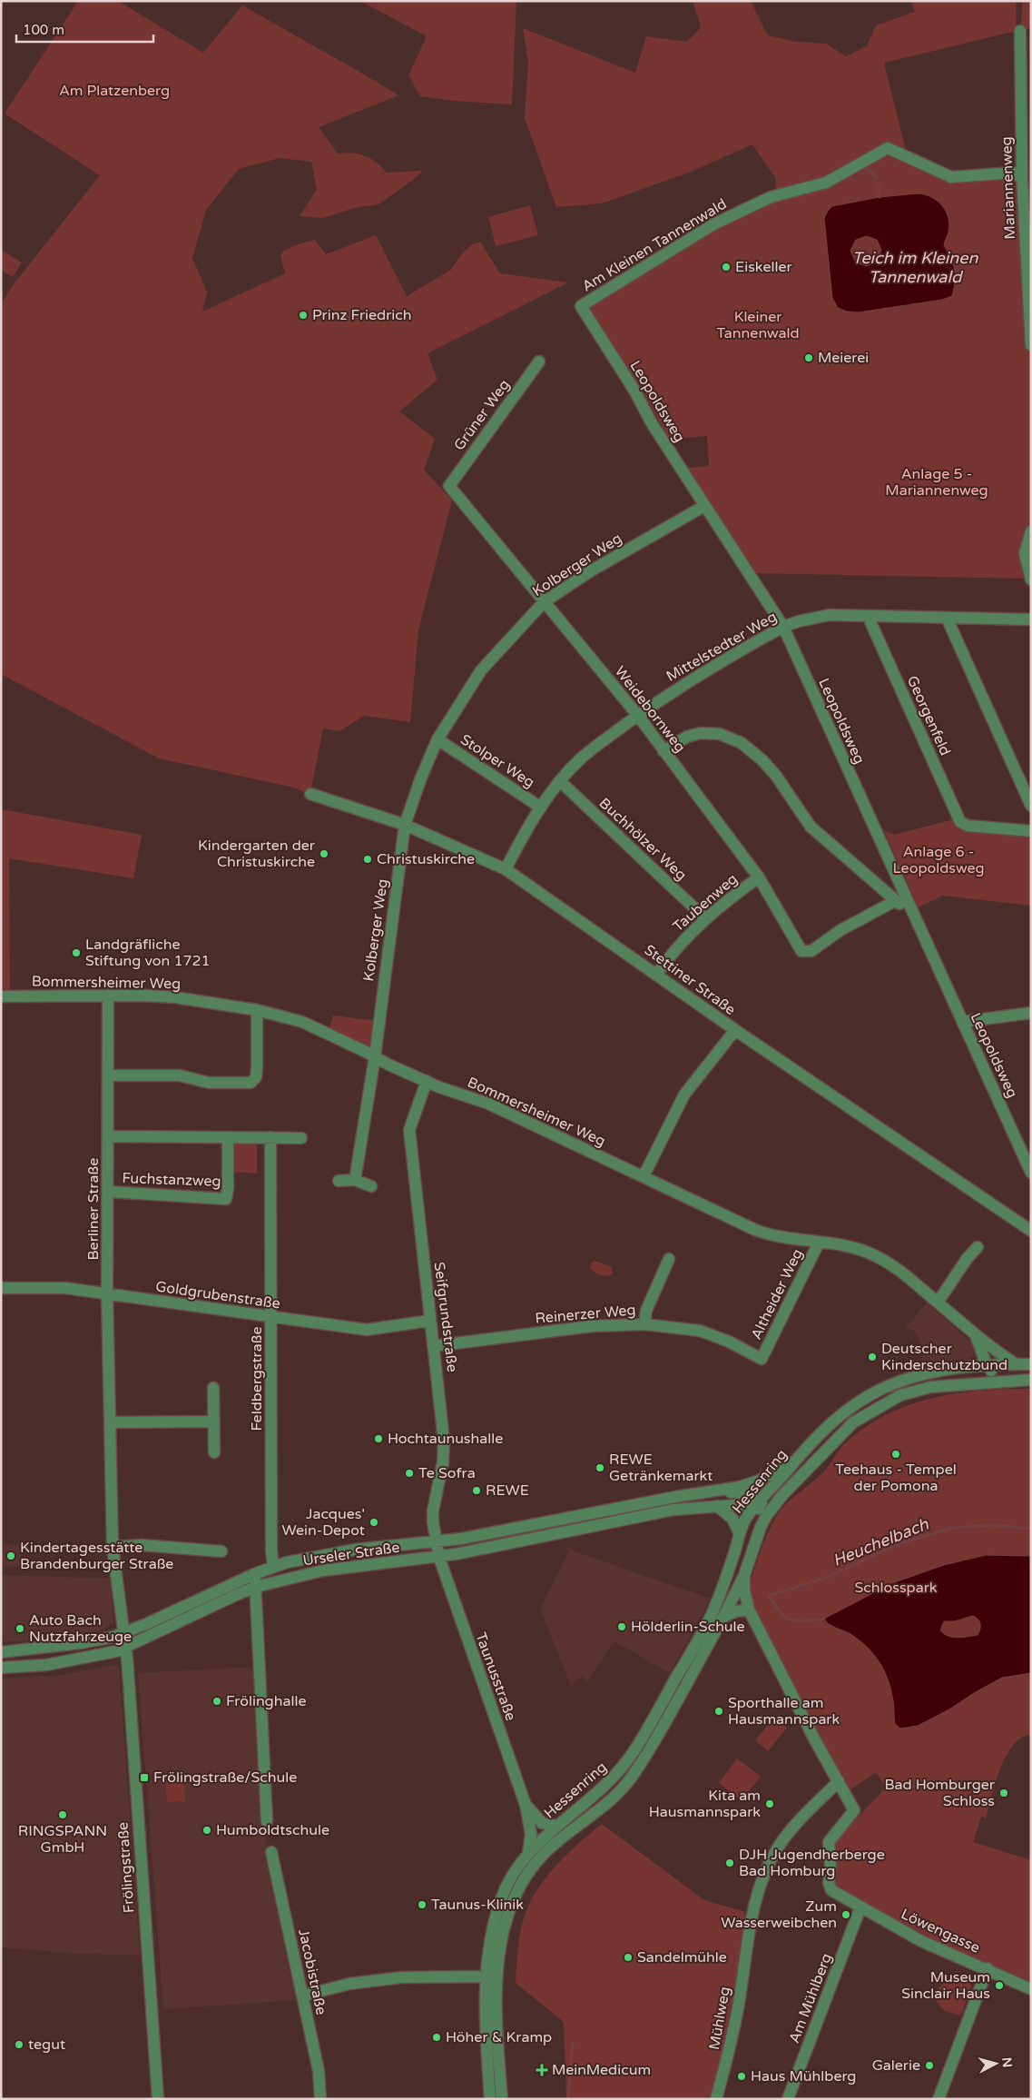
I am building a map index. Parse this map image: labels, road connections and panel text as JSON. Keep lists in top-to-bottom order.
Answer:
{
  "streets": {
    "street": [
      "Mariannenweg",
      "Am Kleinen Tannenwald",
      "Leopoldsweg",
      "Grüner Weg",
      "Kolberger Weg",
      "Mittelstedter Weg",
      "Weidebornweg",
      "Georgenfeld",
      "Stolper Weg",
      "Buchhölzer Weg",
      "Taubenweg",
      "Stettiner Straße",
      "Bommersheimer Weg",
      "Fuchstanzweg",
      "Berliner Straße",
      "Altheider Weg",
      "Goldgrubenstraße",
      "Reinerzer Weg",
      "Seifgrundstraße",
      "Feldbergstraße",
      "Hessenring",
      "Urseler Straße",
      "Taunusstraße",
      "Frölingstraße",
      "Löwengasse",
      "Jacobistraße",
      "Am Mühlberg",
      "Mühlweg"
    ]
  },
  "crossings": [
    ["Mariannenweg", "Am Kleinen Tannenwald"],
    ["Am Kleinen Tannenwald", "Leopoldsweg"],
    ["Leopoldsweg", "Kolberger Weg"],
    ["Leopoldsweg", "Mittelstedter Weg"],
    ["Grüner Weg", "Weidebornweg"],
    ["Kolberger Weg", "Weidebornweg"],
    ["Kolberger Weg", "Stolper Weg"],
    ["Kolberger Weg", "Stettiner Straße"],
    ["Kolberger Weg", "Bommersheimer Weg"],
    ["Mittelstedter Weg", "Weidebornweg"],
    ["Mittelstedter Weg", "Georgenfeld"],
    ["Mittelstedter Weg", "Stolper Weg"],
    ["Mittelstedter Weg", "Buchhölzer Weg"],
    ["Mittelstedter Weg", "Stettiner Straße"],
    ["Weidebornweg", "Taubenweg"],
    ["Buchhölzer Weg", "Taubenweg"],
    ["Taubenweg", "Stettiner Straße"],
    ["Bommersheimer Weg", "Berliner Straße"],
    ["Bommersheimer Weg", "Altheider Weg"],
    ["Bommersheimer Weg", "Seifgrundstraße"],
    ["Fuchstanzweg", "Berliner Straße"],
    ["Berliner Straße", "Goldgrubenstraße"],
    ["Berliner Straße", "Urseler Straße"],
    ["Berliner Straße", "Frölingstraße"],
    ["Altheider Weg", "Reinerzer Weg"],
    ["Goldgrubenstraße", "Seifgrundstraße"],
    ["Goldgrubenstraße", "Feldbergstraße"],
    ["Reinerzer Weg", "Seifgrundstraße"],
    ["Seifgrundstraße", "Urseler Straße"],
    ["Seifgrundstraße", "Taunusstraße"],
    ["Feldbergstraße", "Urseler Straße"],
    ["Hessenring", "Urseler Straße"],
    ["Hessenring", "Taunusstraße"],
    ["Urseler Straße", "Taunusstraße"],
    ["Urseler Straße", "Frölingstraße"],
    ["Löwengasse", "Am Mühlberg"],
    ["Löwengasse", "Mühlweg"]
  ],
  "water": ["Teich im Kleinen Tannenwald", "Heuchelbach"],
  "parks": [
    "Am Platzenberg",
    "Kleiner Tannenwald",
    "Anlage 5 - Mariannenweg",
    "Anlage 6 - Leopoldsweg",
    "Schlosspark"
  ],
  "places": {
    "other": [
      "Eiskeller",
      "Prinz Friedrich",
      "Meierei",
      "Kindergarten der Christuskirche",
      "Christuskirche",
      "Landgräfliche Stiftung von 1721",
      "Deutscher Kinderschutzbund",
      "Hochtaunushalle",
      "Teehaus - Tempel der Pomona",
      "REWE Getränkemarkt",
      "Te Sofra",
      "REWE",
      "Jacques' Wein-Depot",
      "Kindertagesstätte Brandenburger Straße",
      "Hölderlin-Schule",
      "Auto Bach Nutzfahrzeuge",
      "Frölinghalle",
      "Sporthalle am Hausmannspark",
      "Bad Homburger Schloss",
      "Kita am Hausmannspark",
      "RINGSPANN GmbH",
      "Humboldtschule",
      "DJH Jugendherberge Bad Homburg",
      "Taunus-Klinik",
      "Zum Wasserweibchen",
      "Sandelmühle",
      "Museum Sinclair Haus",
      "Höher & Kramp",
      "tegut",
      "Galerie",
      "Haus Mühlberg"
    ],
    "transit": ["Frölingstraße/Schule"],
    "health": ["MeinMedicum"]
  },
  "scale_bar": "100 m",
  "north": "right"
}
